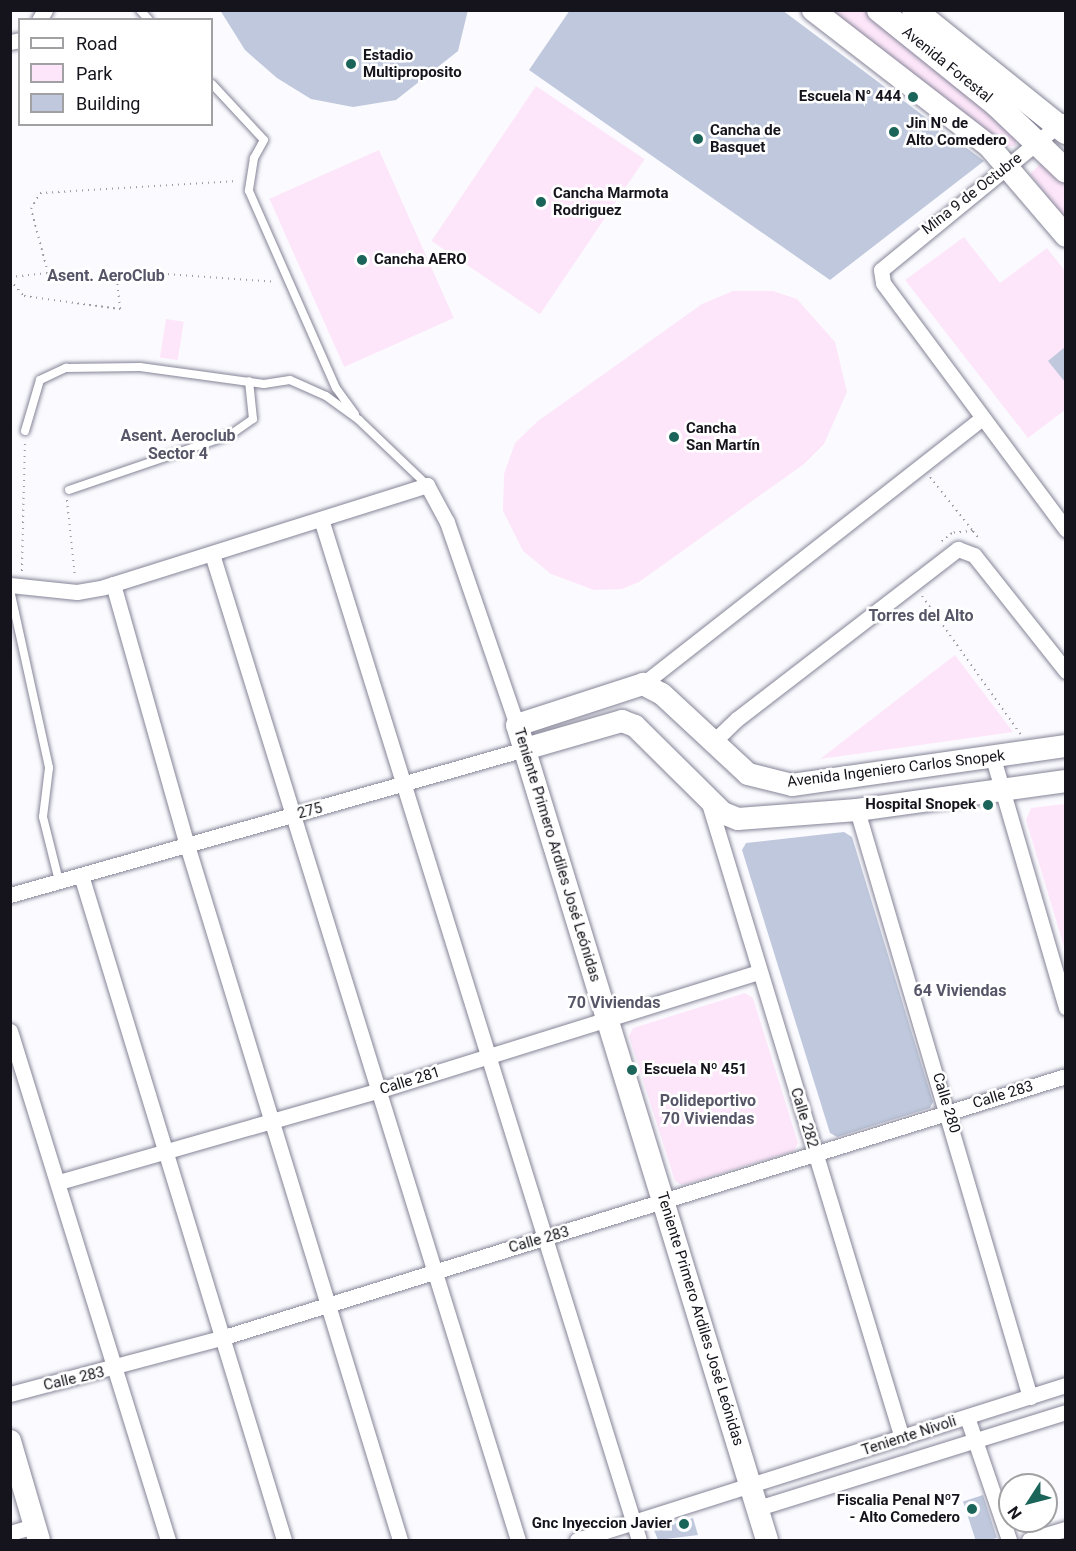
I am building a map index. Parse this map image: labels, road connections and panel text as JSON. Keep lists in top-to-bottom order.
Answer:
{
  "streets": {
    "main road": ["Avenida Forestal"],
    "street": [
      "Mina 9 de Octubre",
      "Avenida Ingeniero Carlos Snopek",
      "275",
      "Teniente Primero Ardiles José Leónidas",
      "Calle 281",
      "Calle 283",
      "Calle 280",
      "Calle 282",
      "Teniente Nivoli"
    ]
  },
  "crossings": [
    ["Avenida Forestal", "Mina 9 de Octubre"],
    ["275", "Teniente Primero Ardiles José Leónidas"],
    ["275", "Calle 282"],
    ["Teniente Primero Ardiles José Leónidas", "Calle 281"],
    ["Teniente Primero Ardiles José Leónidas", "Calle 283"],
    ["Teniente Primero Ardiles José Leónidas", "Teniente Nivoli"],
    ["Calle 281", "Calle 282"],
    ["Calle 283", "Calle 280"],
    ["Calle 283", "Calle 282"],
    ["Calle 280", "Teniente Nivoli"],
    ["Calle 282", "Teniente Nivoli"]
  ],
  "districts": [
    "Asent. AeroClub",
    "Asent. Aeroclub Sector 4",
    "Torres del Alto",
    "64 Viviendas",
    "70 Viviendas",
    "Polideportivo 70 Viviendas"
  ],
  "places": [
    "Estadio Multiproposito",
    "Escuela N° 444",
    "Jin Nº de Alto Comedero",
    "Cancha de Basquet",
    "Cancha Marmota Rodriguez",
    "Cancha AERO",
    "Cancha San Martín",
    "Hospital Snopek",
    "Escuela Nº 451",
    "Fiscalia Penal Nº7 - Alto Comedero",
    "Gnc Inyeccion Javier"
  ],
  "legend": ["Road", "Park", "Building"],
  "north": "bottom left"
}
